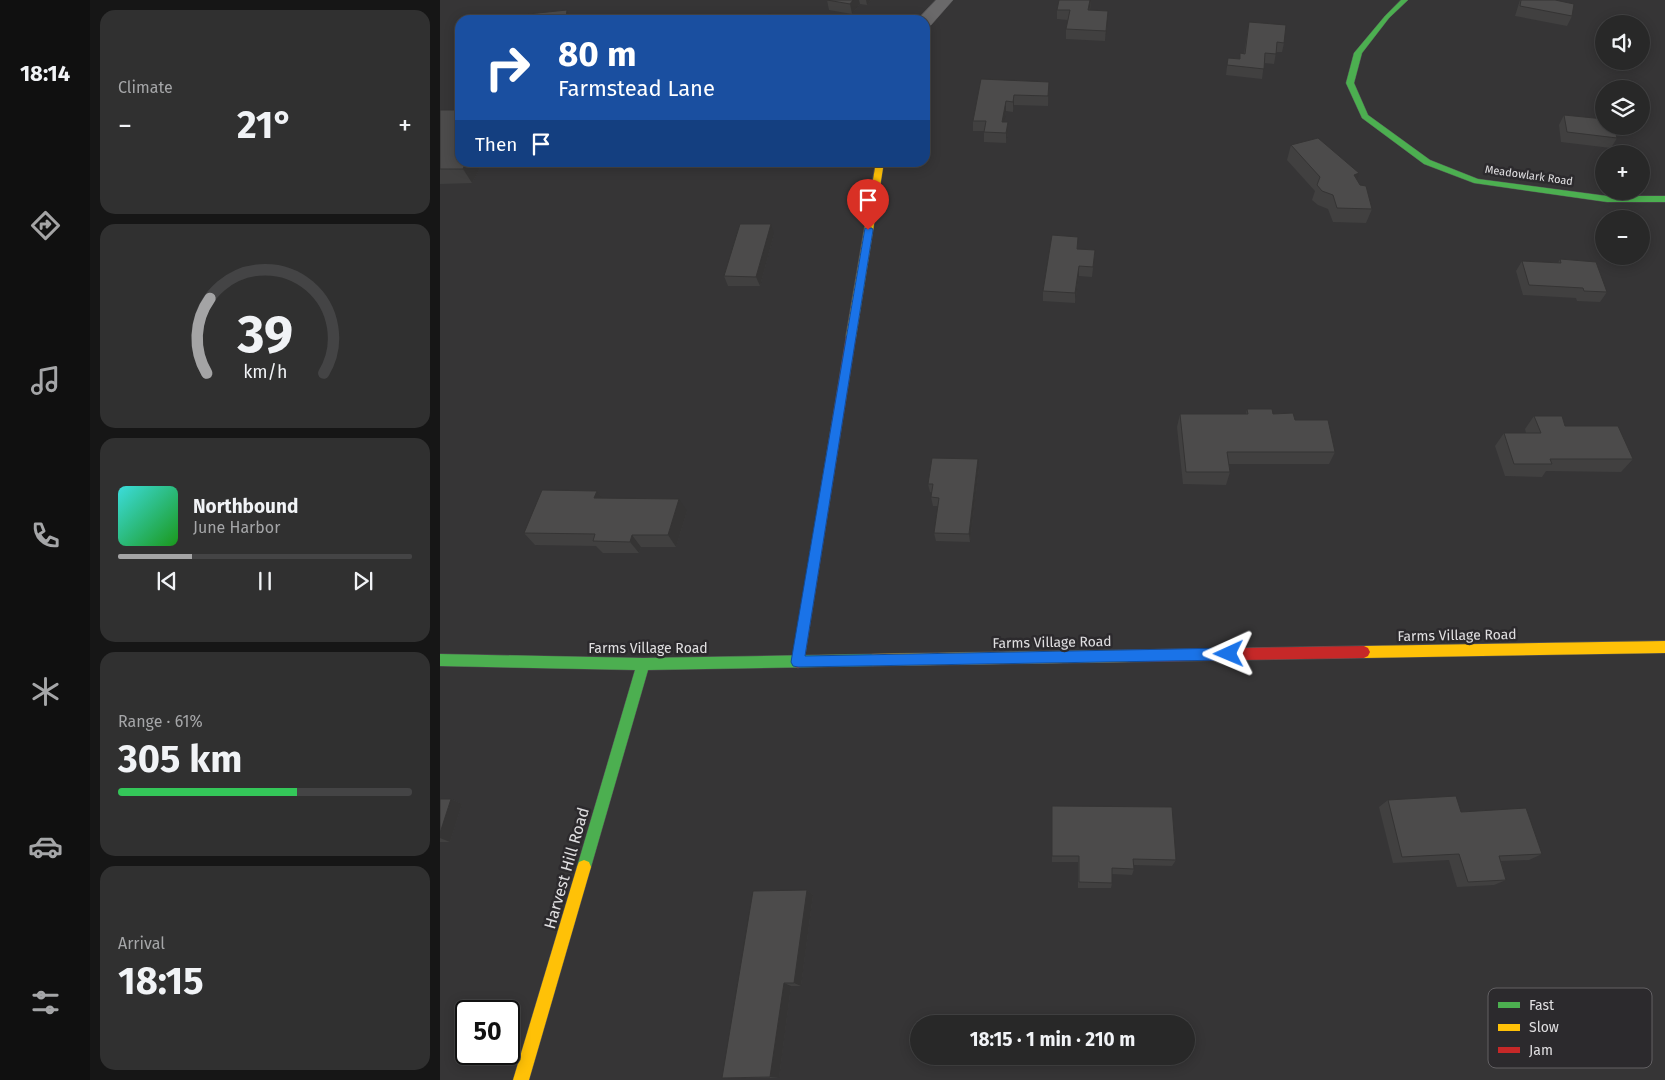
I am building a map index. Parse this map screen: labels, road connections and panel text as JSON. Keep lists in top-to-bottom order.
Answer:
{
  "streets": {
    "street": ["Meadowlark Road", "Farms Village Road", "Harvest Hill Road"]
  },
  "crossings": [
    ["Farms Village Road", "Harvest Hill Road"]
  ],
  "legend": ["Fast", "Slow", "Jam"],
  "page": {
    "tabs": "18:14",
    "tile": [
      "Climate",
      ["Range · 61%", "305 km"],
      ["Arrival", "18:15"]
    ],
    "map_buttons": ["+", "−"],
    "turn": ["80 m", "Farmstead Lane"],
    "heat": ["−", "21°", "+"],
    "then": "Then",
    "song": ["Northbound", "June Harbor"],
    "limit": "50",
    "trip": "18:15 · 1 min · 210 m",
    "gauge": ["39", "km/h"]
  }
}
